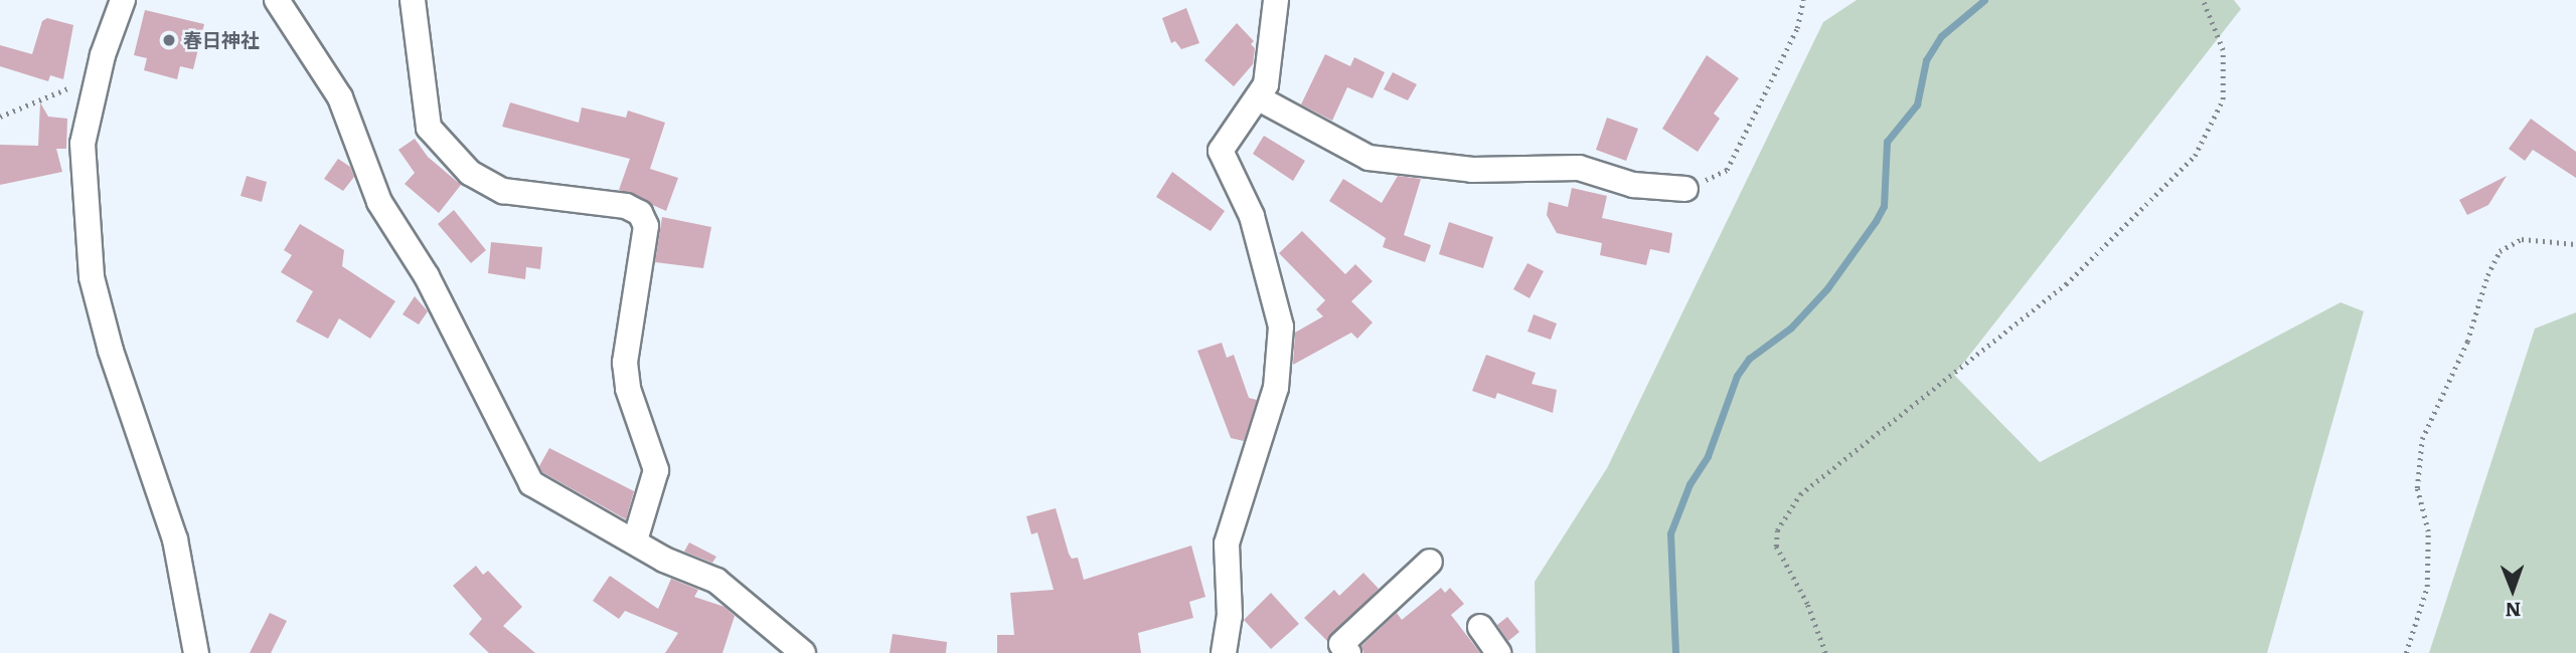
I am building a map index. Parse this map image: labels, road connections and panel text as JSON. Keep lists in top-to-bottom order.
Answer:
{
  "places": ["春日神社"],
  "north": "bottom"
}
